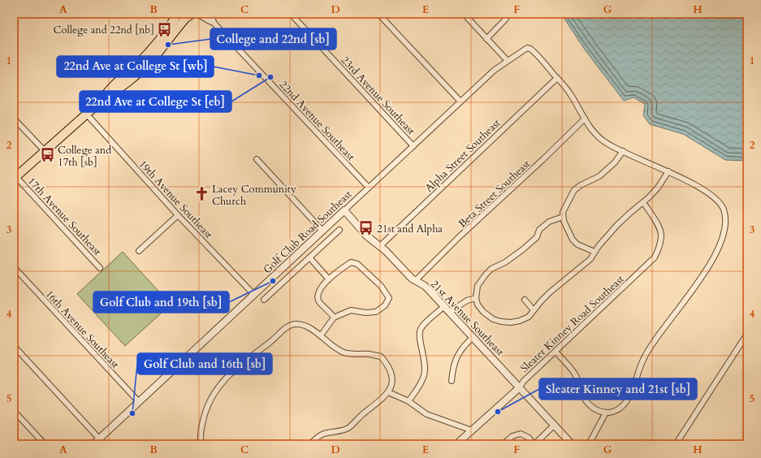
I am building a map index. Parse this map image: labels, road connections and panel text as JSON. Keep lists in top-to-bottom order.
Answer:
{
  "streets": {
    "street": [
      "23rd Avenue Southeast",
      "22nd Avenue Southeast",
      "Alpha Street Southeast",
      "Beta Street Southeast",
      "19th Avenue Southeast",
      "17th Avenue Southeast",
      "Golf Club Road Southeast",
      "21st Avenue Southeast",
      "Sleater Kinney Road Southeast",
      "16th Avenue Southeast"
    ]
  },
  "crossings": [
    ["23rd Avenue Southeast", "Golf Club Road Southeast"],
    ["22nd Avenue Southeast", "Golf Club Road Southeast"],
    ["Alpha Street Southeast", "Golf Club Road Southeast"],
    ["Alpha Street Southeast", "21st Avenue Southeast"],
    ["Beta Street Southeast", "21st Avenue Southeast"],
    ["19th Avenue Southeast", "Golf Club Road Southeast"],
    ["Golf Club Road Southeast", "21st Avenue Southeast"],
    ["Golf Club Road Southeast", "16th Avenue Southeast"],
    ["21st Avenue Southeast", "Sleater Kinney Road Southeast"]
  ],
  "places": {
    "bus stop": ["College and 22nd [nb]", "College and 17th [sb]", "21st and Alpha"],
    "other": [
      "College and 22nd [sb]",
      "22nd Ave at College St [wb]",
      "22nd Ave at College St [eb]",
      "Golf Club and 19th [sb]",
      "Sleater Kinney and 21st [sb]",
      "Golf Club and 16th [sb]"
    ],
    "church": ["Lacey Community Church"]
  },
  "grid": {
    "columns": [
      "A",
      "B",
      "C",
      "D",
      "E",
      "F",
      "G",
      "H"
    ],
    "rows": [
      "1",
      "2",
      "3",
      "4",
      "5"
    ]
  }
}
